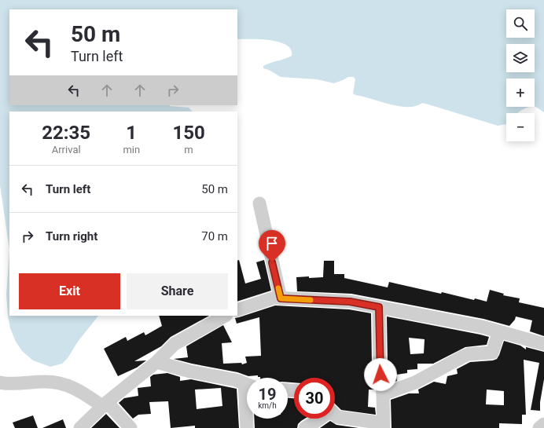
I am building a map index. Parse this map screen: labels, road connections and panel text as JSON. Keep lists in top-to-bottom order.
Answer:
{
  "page": {
    "map_buttons": ["+", "−"],
    "turn": ["50 m", "Turn left"],
    "eta": [
      "22:35",
      "Arrival",
      "1",
      "min",
      "150",
      "m"
    ],
    "list": [
      {
        "name": "Turn left",
        "value": "50 m"
      },
      {
        "name": "Turn right",
        "value": "70 m"
      }
    ],
    "buttons": ["Exit", "Share"],
    "speed": "19 km/h",
    "limit": "30"
  }
}
